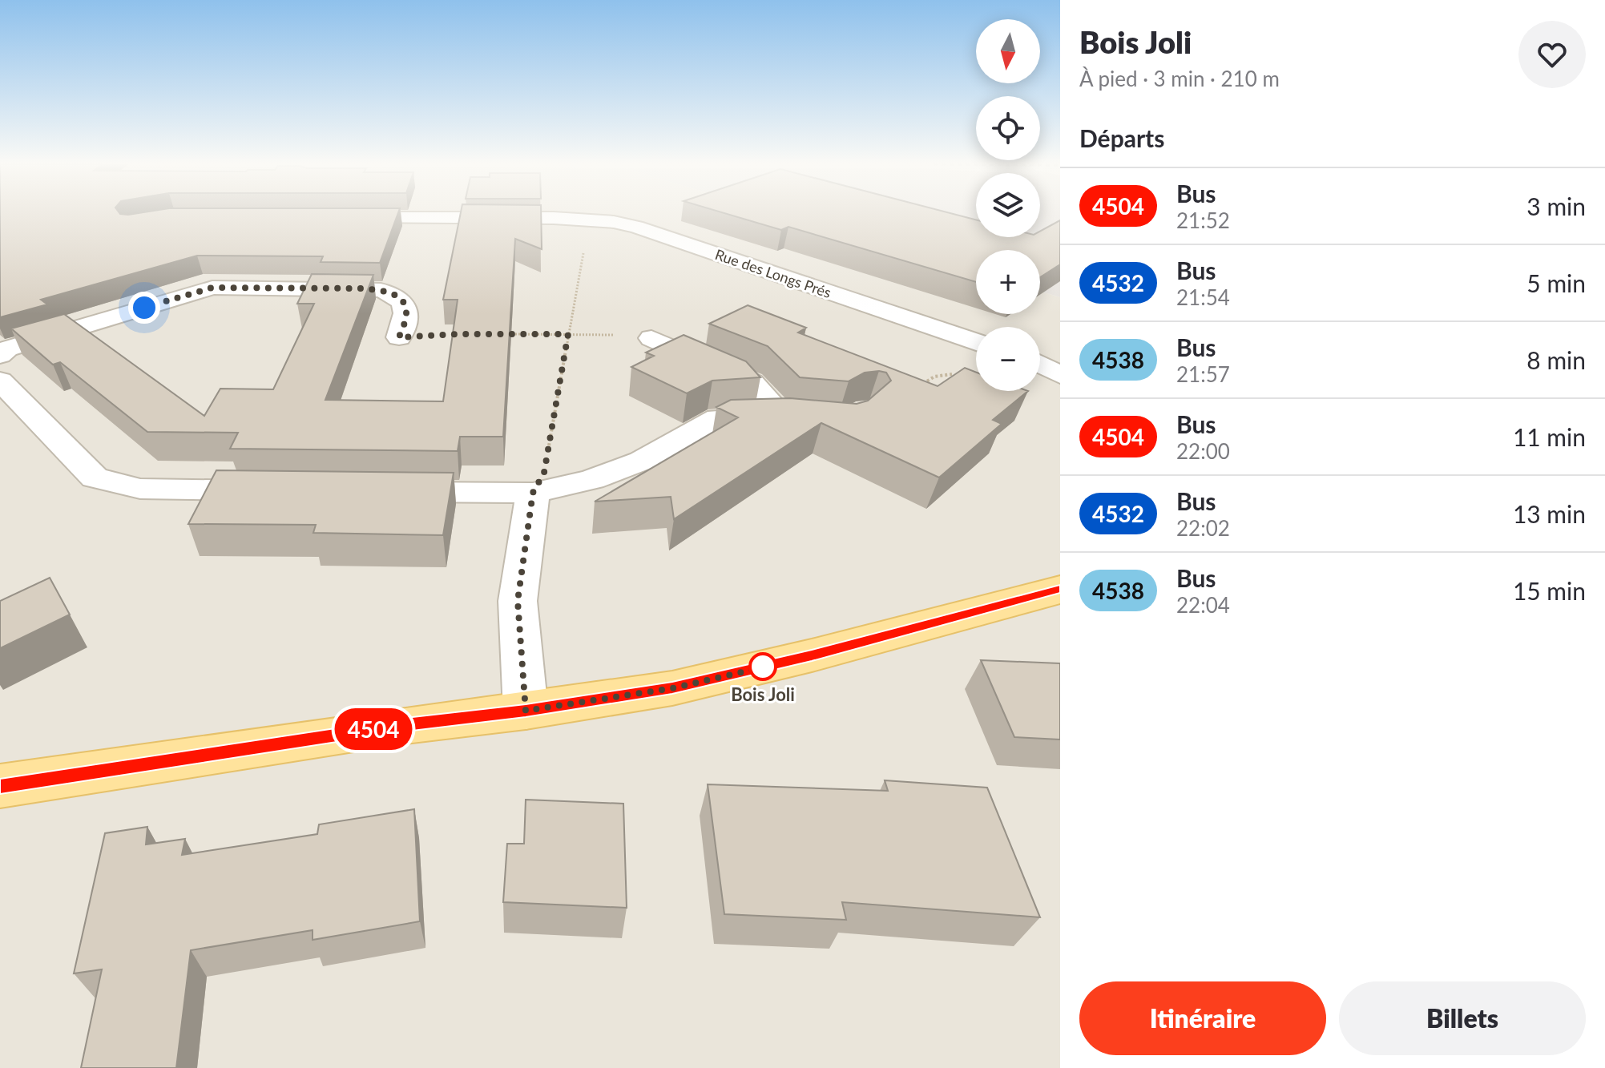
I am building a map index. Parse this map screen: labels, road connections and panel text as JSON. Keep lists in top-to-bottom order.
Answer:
{
  "streets": {
    "street": ["Rue des Longs Prés"]
  },
  "places": ["Bois Joli"],
  "lines": ["bus line 4504"],
  "north": "bottom",
  "page": {
    "on_map": "4504",
    "heading": [
      ["Bois Joli", "À pied · 3 min · 210 m"],
      "Départs"
    ],
    "map_buttons": ["+", "−"],
    "list": [
      {
        "mark": "4504",
        "name": "Bus",
        "note": "21:52",
        "value": "3 min"
      },
      {
        "mark": "4532",
        "name": "Bus",
        "note": "21:54",
        "value": "5 min"
      },
      {
        "mark": "4538",
        "name": "Bus",
        "note": "21:57",
        "value": "8 min"
      },
      {
        "mark": "4504",
        "name": "Bus",
        "note": "22:00",
        "value": "11 min"
      },
      {
        "mark": "4532",
        "name": "Bus",
        "note": "22:02",
        "value": "13 min"
      },
      {
        "mark": "4538",
        "name": "Bus",
        "note": "22:04",
        "value": "15 min"
      }
    ],
    "buttons": ["Itinéraire", "Billets"]
  }
}
